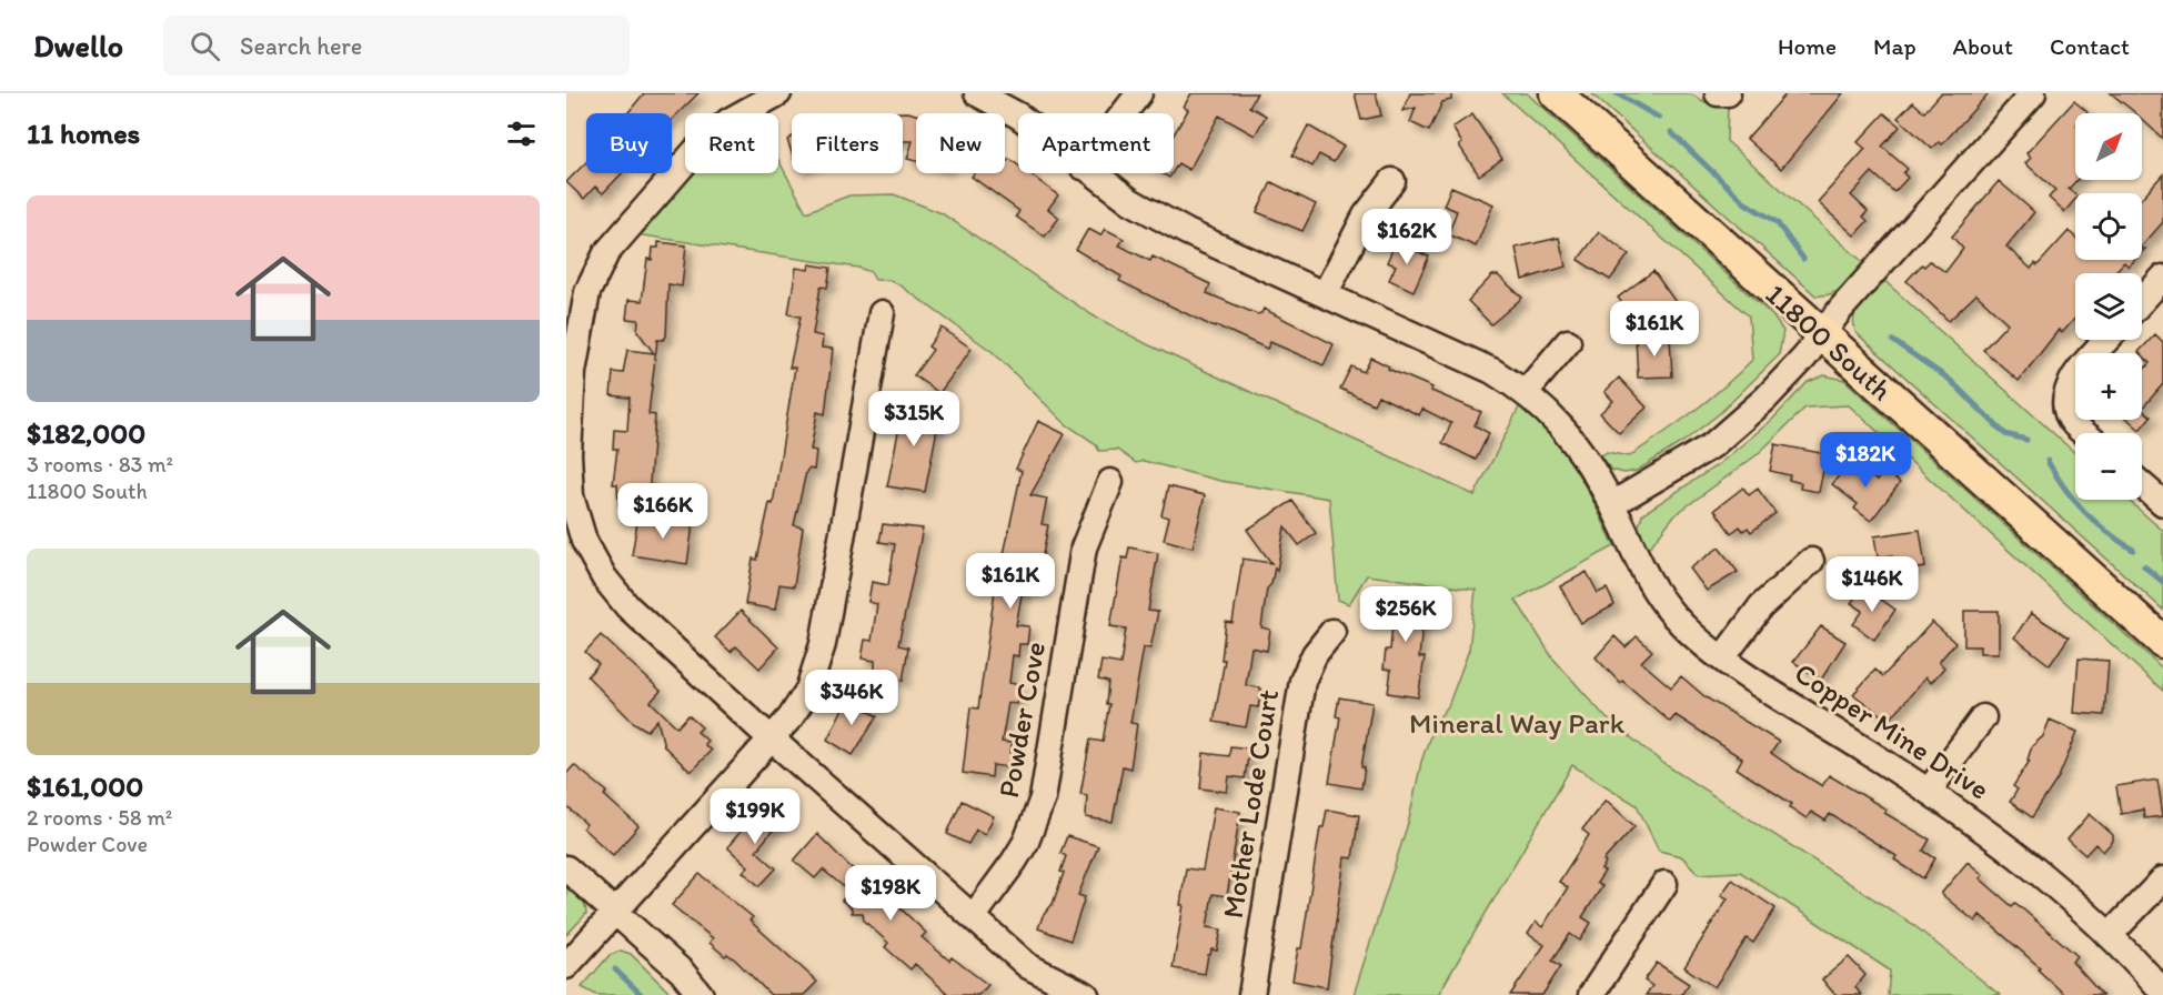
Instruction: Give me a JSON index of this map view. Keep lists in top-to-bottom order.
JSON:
{
  "streets": {
    "main road": ["11800 South"],
    "street": ["Powder Cove", "Copper Mine Drive", "Mother Lode Court"]
  },
  "parks": ["Mineral Way Park"],
  "north": "top right",
  "page": {
    "header": "Dwello",
    "search": "Search here",
    "nav": [
      "Home",
      "Map",
      "About",
      "Contact"
    ],
    "heading": "11 homes",
    "map_buttons": ["+", "−"],
    "chip": [
      "Buy",
      "Rent",
      "Filters",
      "New",
      "Apartment"
    ],
    "list": [
      {
        "name": "$182,000",
        "note": "3 rooms · 83 m² · 11800 South"
      },
      {
        "name": "$161,000",
        "note": "2 rooms · 58 m² · Powder Cove"
      }
    ],
    "price": [
      "$162K",
      "$161K",
      "$315K",
      "$182K",
      "$166K",
      "$161K",
      "$146K",
      "$256K",
      "$346K",
      "$199K",
      "$198K"
    ]
  }
}
